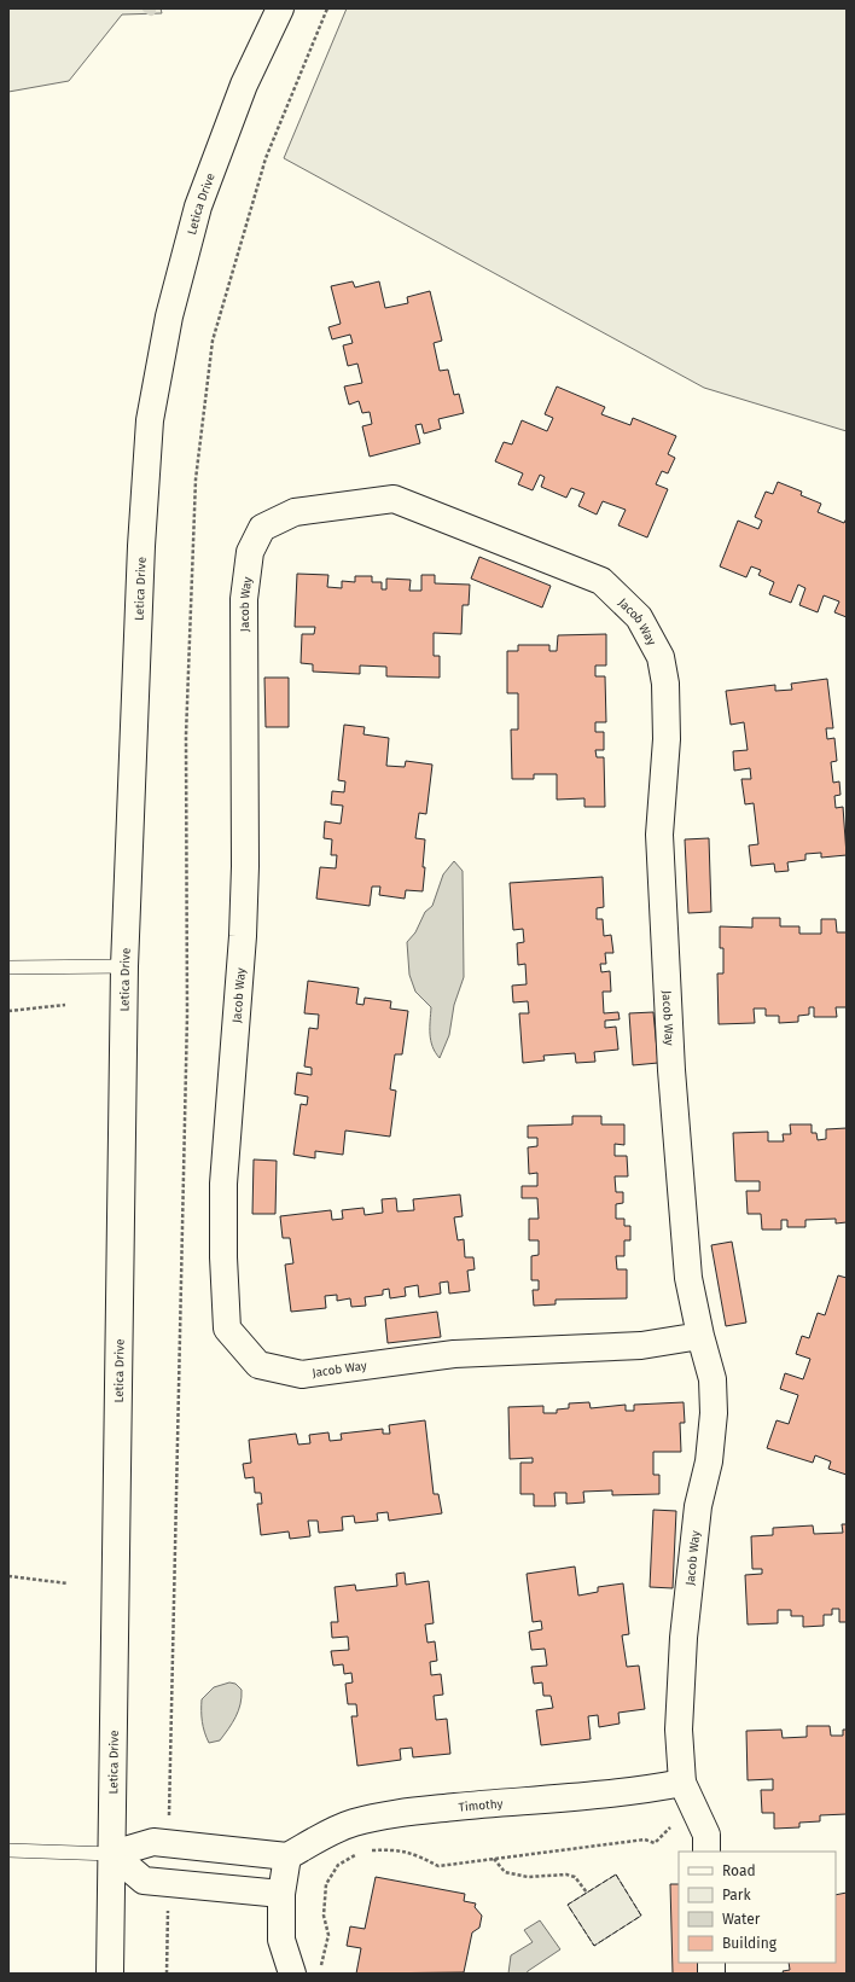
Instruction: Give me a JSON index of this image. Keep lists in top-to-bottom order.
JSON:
{
  "streets": {
    "street": ["Letica Drive", "Jacob Way", "Timothy"]
  },
  "crossings": [
    ["Jacob Way", "Timothy"]
  ],
  "legend": [
    "Road",
    "Park",
    "Water",
    "Building"
  ]
}
